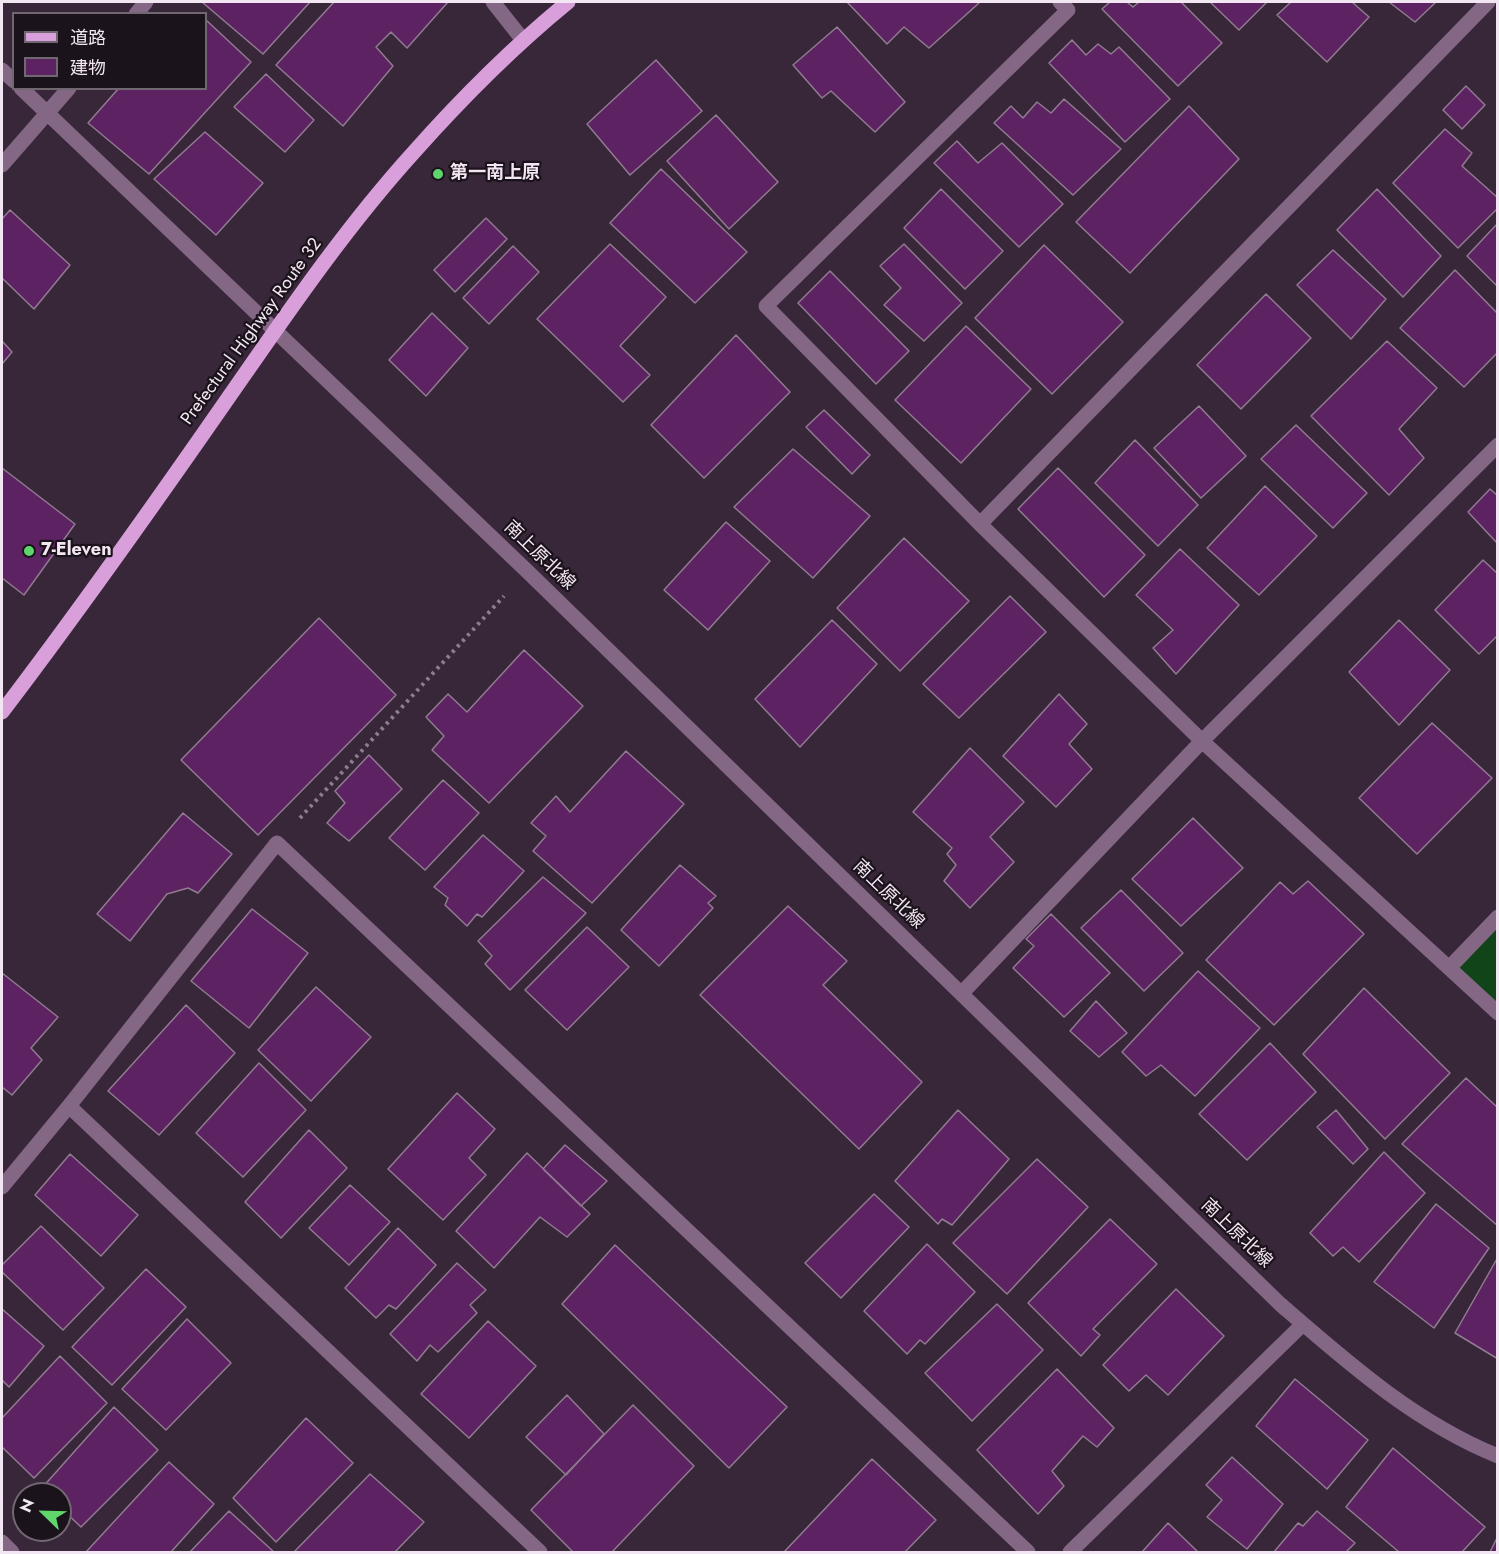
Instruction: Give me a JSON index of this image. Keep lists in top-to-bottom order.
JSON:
{
  "streets": {
    "main road": ["Prefectural Highway Route 32"],
    "street": ["南上原北線"]
  },
  "crossings": [
    ["Prefectural Highway Route 32", "南上原北線"]
  ],
  "places": ["第一南上原", "7-Eleven"],
  "legend": ["道路", "建物"],
  "north": "top left"
}
